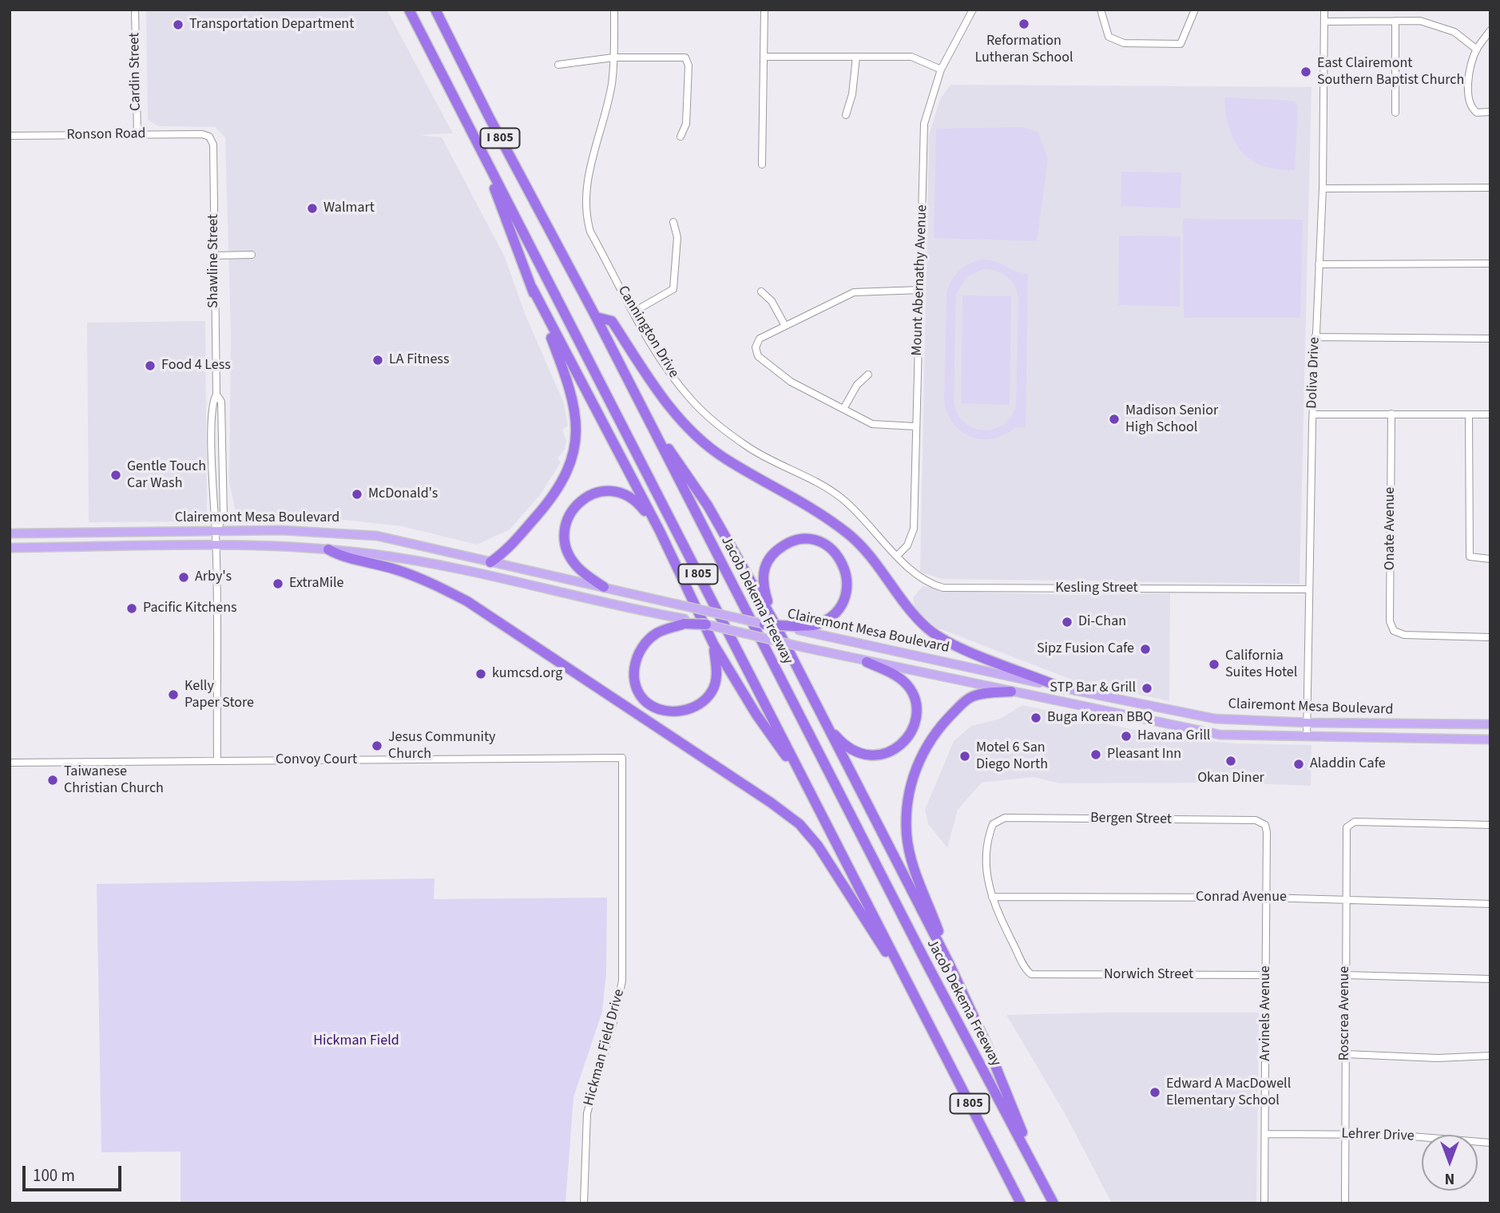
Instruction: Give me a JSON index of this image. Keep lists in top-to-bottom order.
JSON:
{
  "streets": {
    "highway": ["I 805", "Jacob Dekema Freeway"],
    "main road": ["Clairemont Mesa Boulevard"],
    "street": [
      "Cardin Street",
      "Ronson Road",
      "Shawline Street",
      "Mount Abernathy Avenue",
      "Cannington Drive",
      "Doliva Drive",
      "Onate Avenue",
      "Kesling Street",
      "Convoy Court",
      "Bergen Street",
      "Conrad Avenue",
      "Norwich Street",
      "Arvinels Avenue",
      "Roscrea Avenue",
      "Hickman Field Drive",
      "Lehrer Drive"
    ]
  },
  "crossings": [
    ["Cardin Street", "Ronson Road"],
    ["Ronson Road", "Shawline Street"],
    ["Shawline Street", "Clairemont Mesa Boulevard"],
    ["Shawline Street", "Convoy Court"],
    ["Mount Abernathy Avenue", "Cannington Drive"],
    ["Mount Abernathy Avenue", "Kesling Street"],
    ["Cannington Drive", "Kesling Street"],
    ["Doliva Drive", "Clairemont Mesa Boulevard"],
    ["Doliva Drive", "Kesling Street"],
    ["Convoy Court", "Hickman Field Drive"],
    ["Bergen Street", "Conrad Avenue"],
    ["Bergen Street", "Norwich Street"],
    ["Bergen Street", "Arvinels Avenue"],
    ["Conrad Avenue", "Norwich Street"],
    ["Conrad Avenue", "Arvinels Avenue"],
    ["Conrad Avenue", "Roscrea Avenue"],
    ["Norwich Street", "Arvinels Avenue"],
    ["Arvinels Avenue", "Lehrer Drive"],
    ["Roscrea Avenue", "Lehrer Drive"]
  ],
  "parks": ["Hickman Field"],
  "places": [
    "Reformation Lutheran School",
    "Transportation Department",
    "East Clairemont Southern Baptist Church",
    "Walmart",
    "LA Fitness",
    "Food 4 Less",
    "Madison Senior High School",
    "Gentle Touch Car Wash",
    "McDonald's",
    "Arby's",
    "ExtraMile",
    "Pacific Kitchens",
    "Di-Chan",
    "Sipz Fusion Cafe",
    "California Suites Hotel",
    "kumcsd.org",
    "STP Bar & Grill",
    "Kelly Paper Store",
    "Buga Korean BBQ",
    "Havana Grill",
    "Jesus Community Church",
    "Pleasant Inn",
    "Motel 6 San Diego North",
    "Okan Diner",
    "Aladdin Cafe",
    "Taiwanese Christian Church",
    "Edward A MacDowell Elementary School"
  ],
  "scale_bar": "100 m",
  "north": "bottom"
}
